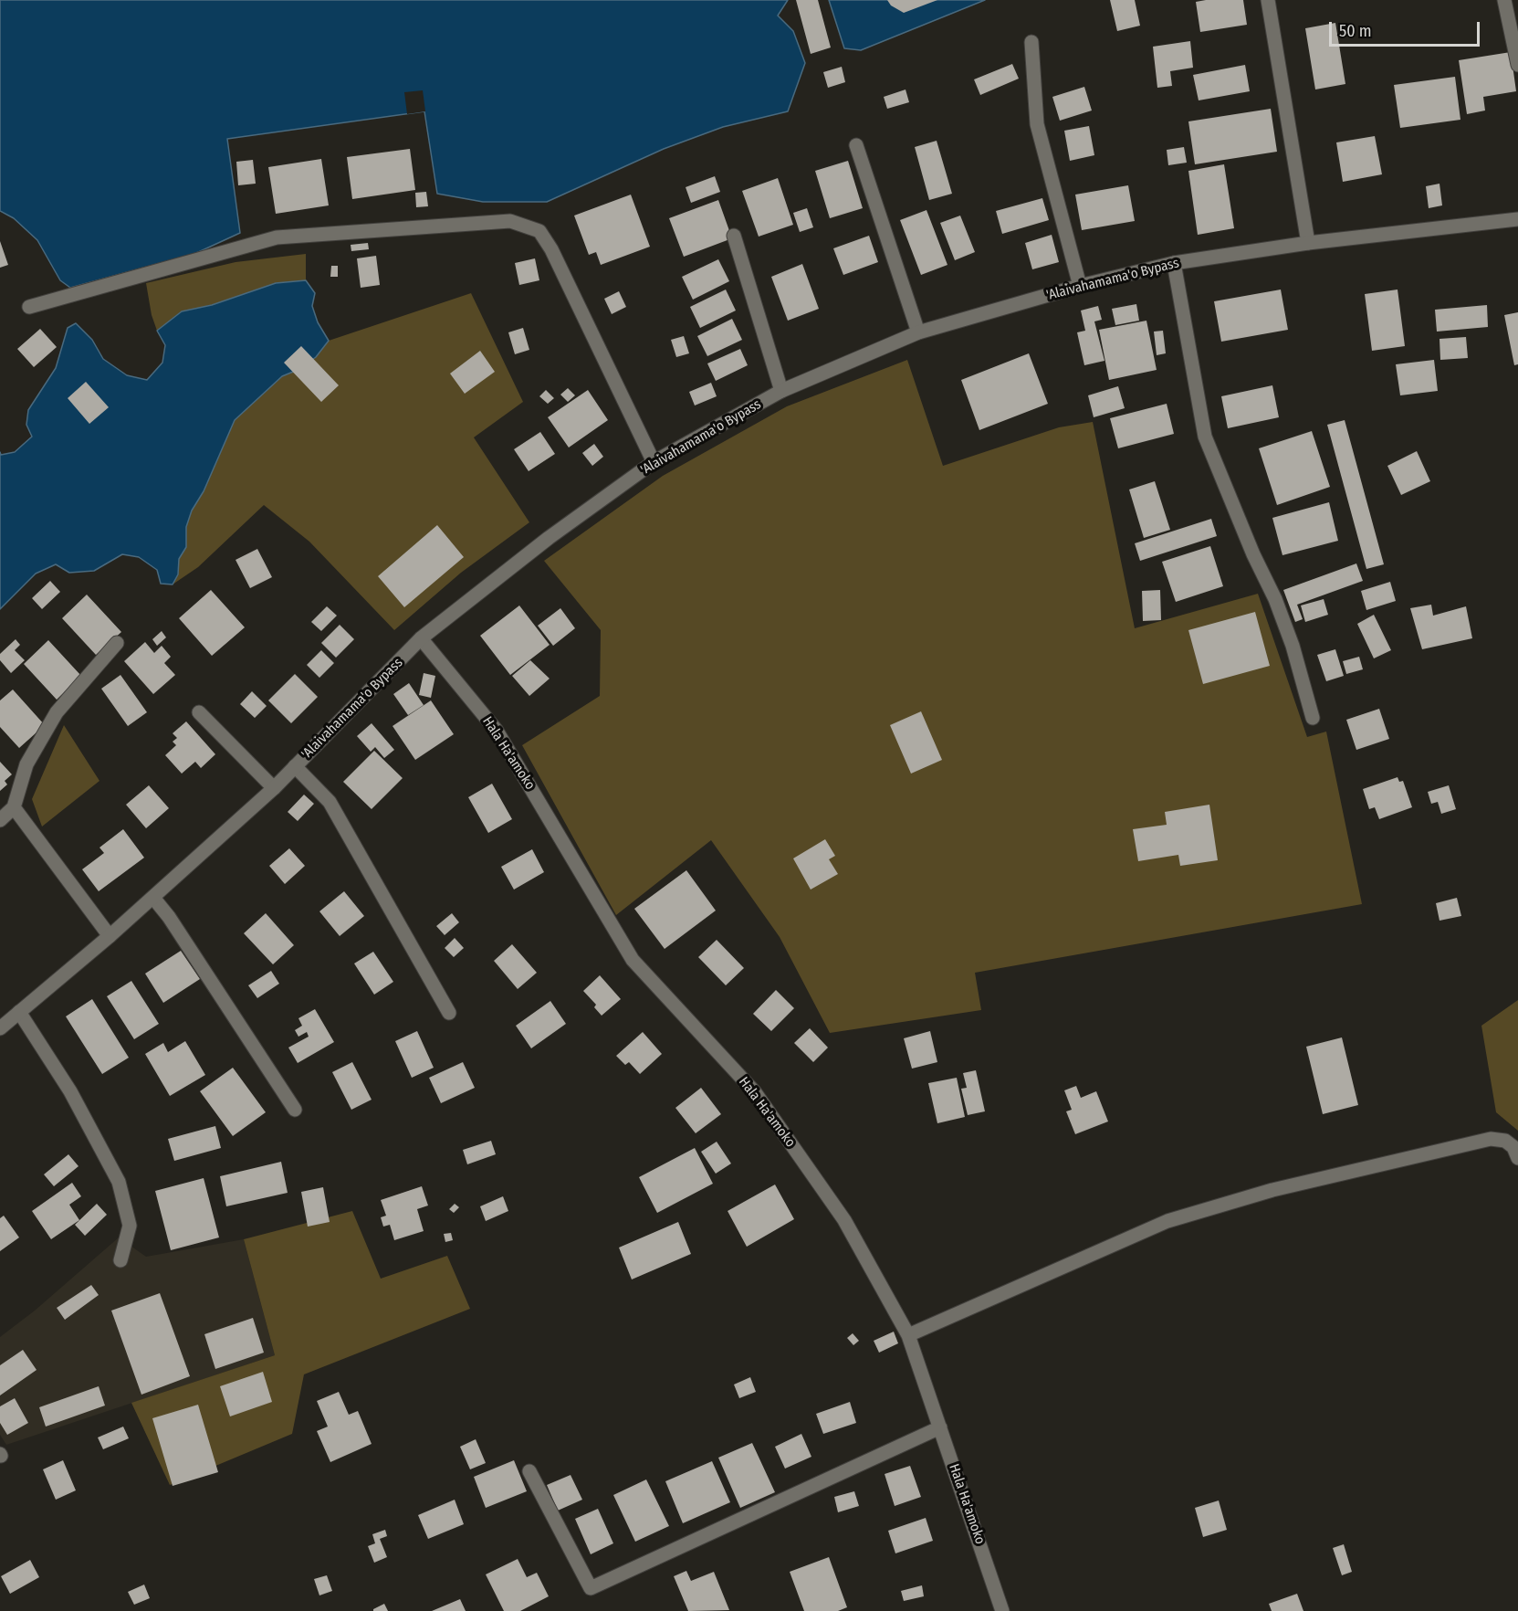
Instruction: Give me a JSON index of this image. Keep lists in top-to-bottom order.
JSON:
{
  "streets": {
    "street": ["'Alaivahamama'o Bypass", "Hala Ha'amoko"]
  },
  "crossings": [
    ["'Alaivahamama'o Bypass", "Hala Ha'amoko"]
  ],
  "scale_bar": "50 m"
}
